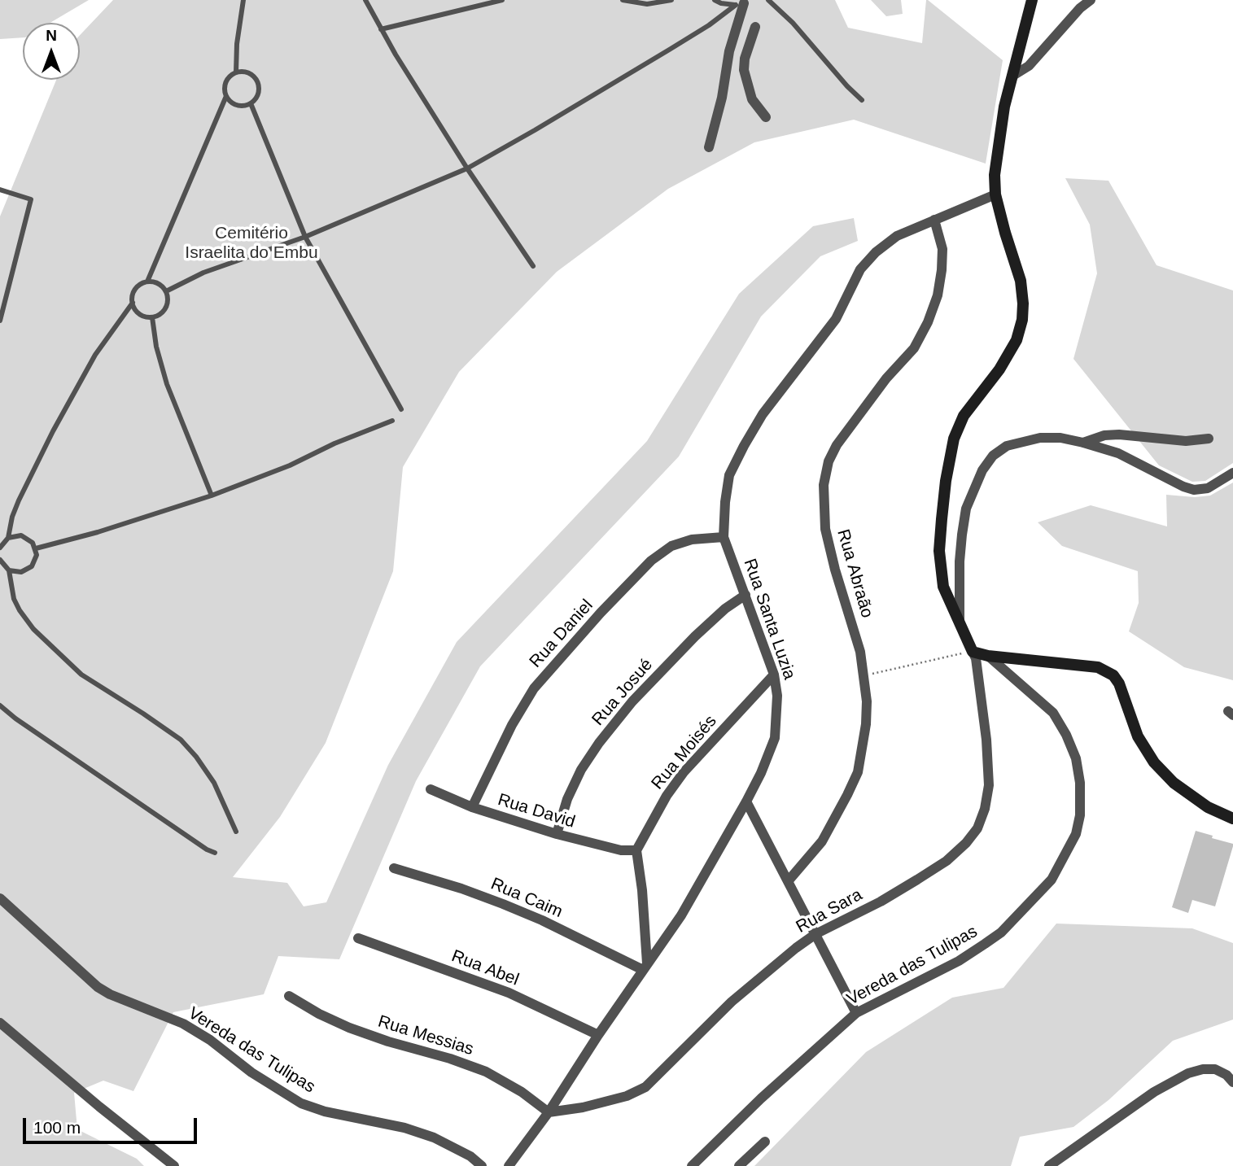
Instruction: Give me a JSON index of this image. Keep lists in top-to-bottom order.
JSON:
{
  "streets": {
    "street": [
      "Rua Abraão",
      "Rua Santa Luzia",
      "Rua Daniel",
      "Rua Josué",
      "Rua Moisés",
      "Rua David",
      "Rua Caim",
      "Rua Sara",
      "Vereda das Tulipas",
      "Rua Abel",
      "Rua Messias"
    ]
  },
  "crossings": [
    ["Rua Abraão", "Rua Santa Luzia"],
    ["Rua Santa Luzia", "Rua Daniel"],
    ["Rua Santa Luzia", "Rua Josué"],
    ["Rua Santa Luzia", "Rua Moisés"],
    ["Rua Santa Luzia", "Rua Caim"],
    ["Rua Santa Luzia", "Rua Sara"],
    ["Rua Santa Luzia", "Rua Abel"],
    ["Rua Santa Luzia", "Rua Messias"],
    ["Rua Daniel", "Rua David"],
    ["Rua Josué", "Rua David"],
    ["Rua Moisés", "Rua David"],
    ["Rua Sara", "Rua Messias"]
  ],
  "parks": ["Cemitério Israelita do Embu"],
  "scale_bar": "100 m",
  "north": "top"
}
